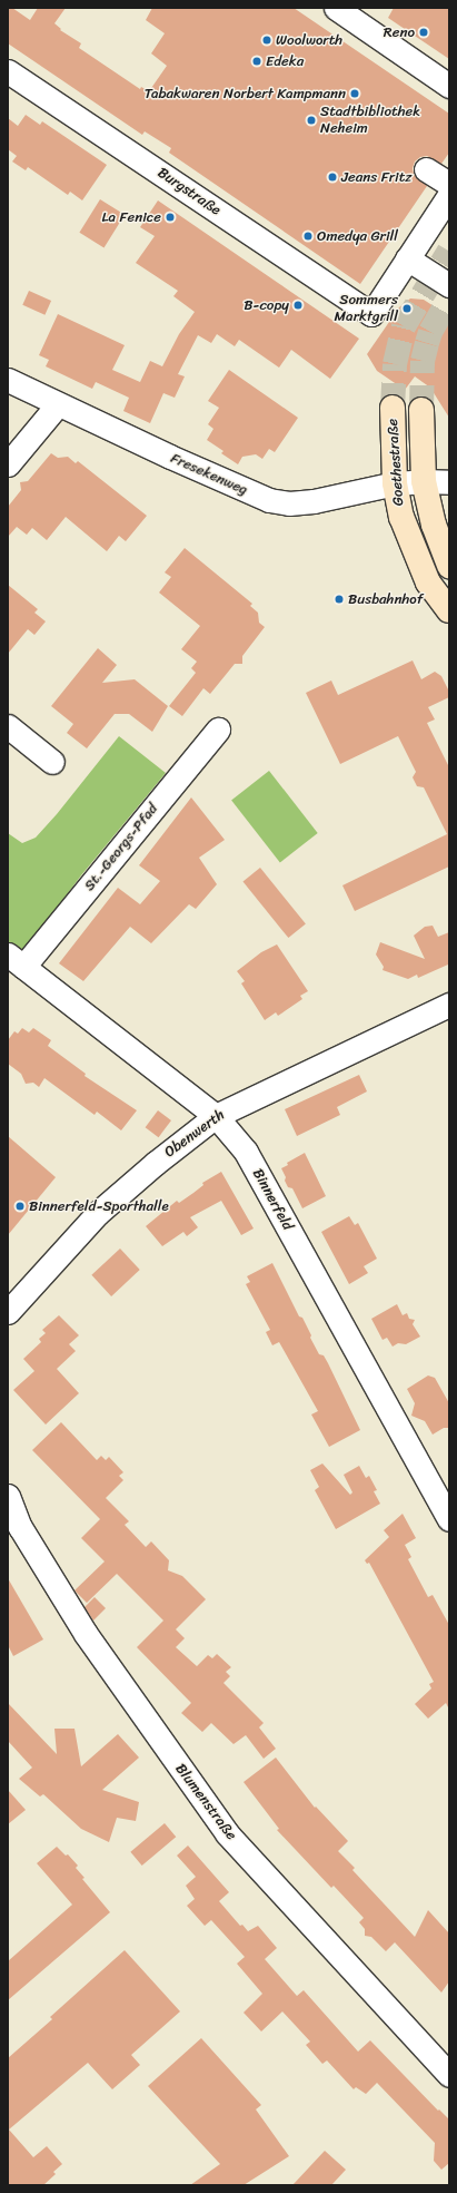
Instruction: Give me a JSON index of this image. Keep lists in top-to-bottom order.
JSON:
{
  "streets": {
    "street": [
      "Burgstraße",
      "Goethestraße",
      "Fresekenweg",
      "St.-Georgs-Pfad",
      "Obenwerth",
      "Binnerfeld",
      "Blumenstraße"
    ]
  },
  "crossings": [
    ["Goethestraße", "Fresekenweg"],
    ["St.-Georgs-Pfad", "Binnerfeld"],
    ["Obenwerth", "Binnerfeld"]
  ],
  "places": [
    "Reno",
    "Woolworth",
    "Edeka",
    "Tabakwaren Norbert Kampmann",
    "Stadtbibliothek Neheim",
    "Jeans Fritz",
    "La Fenice",
    "Omedya Grill",
    "B-copy",
    "Sommers Marktgrill",
    "Busbahnhof",
    "Binnerfeld-Sporthalle"
  ]
}
